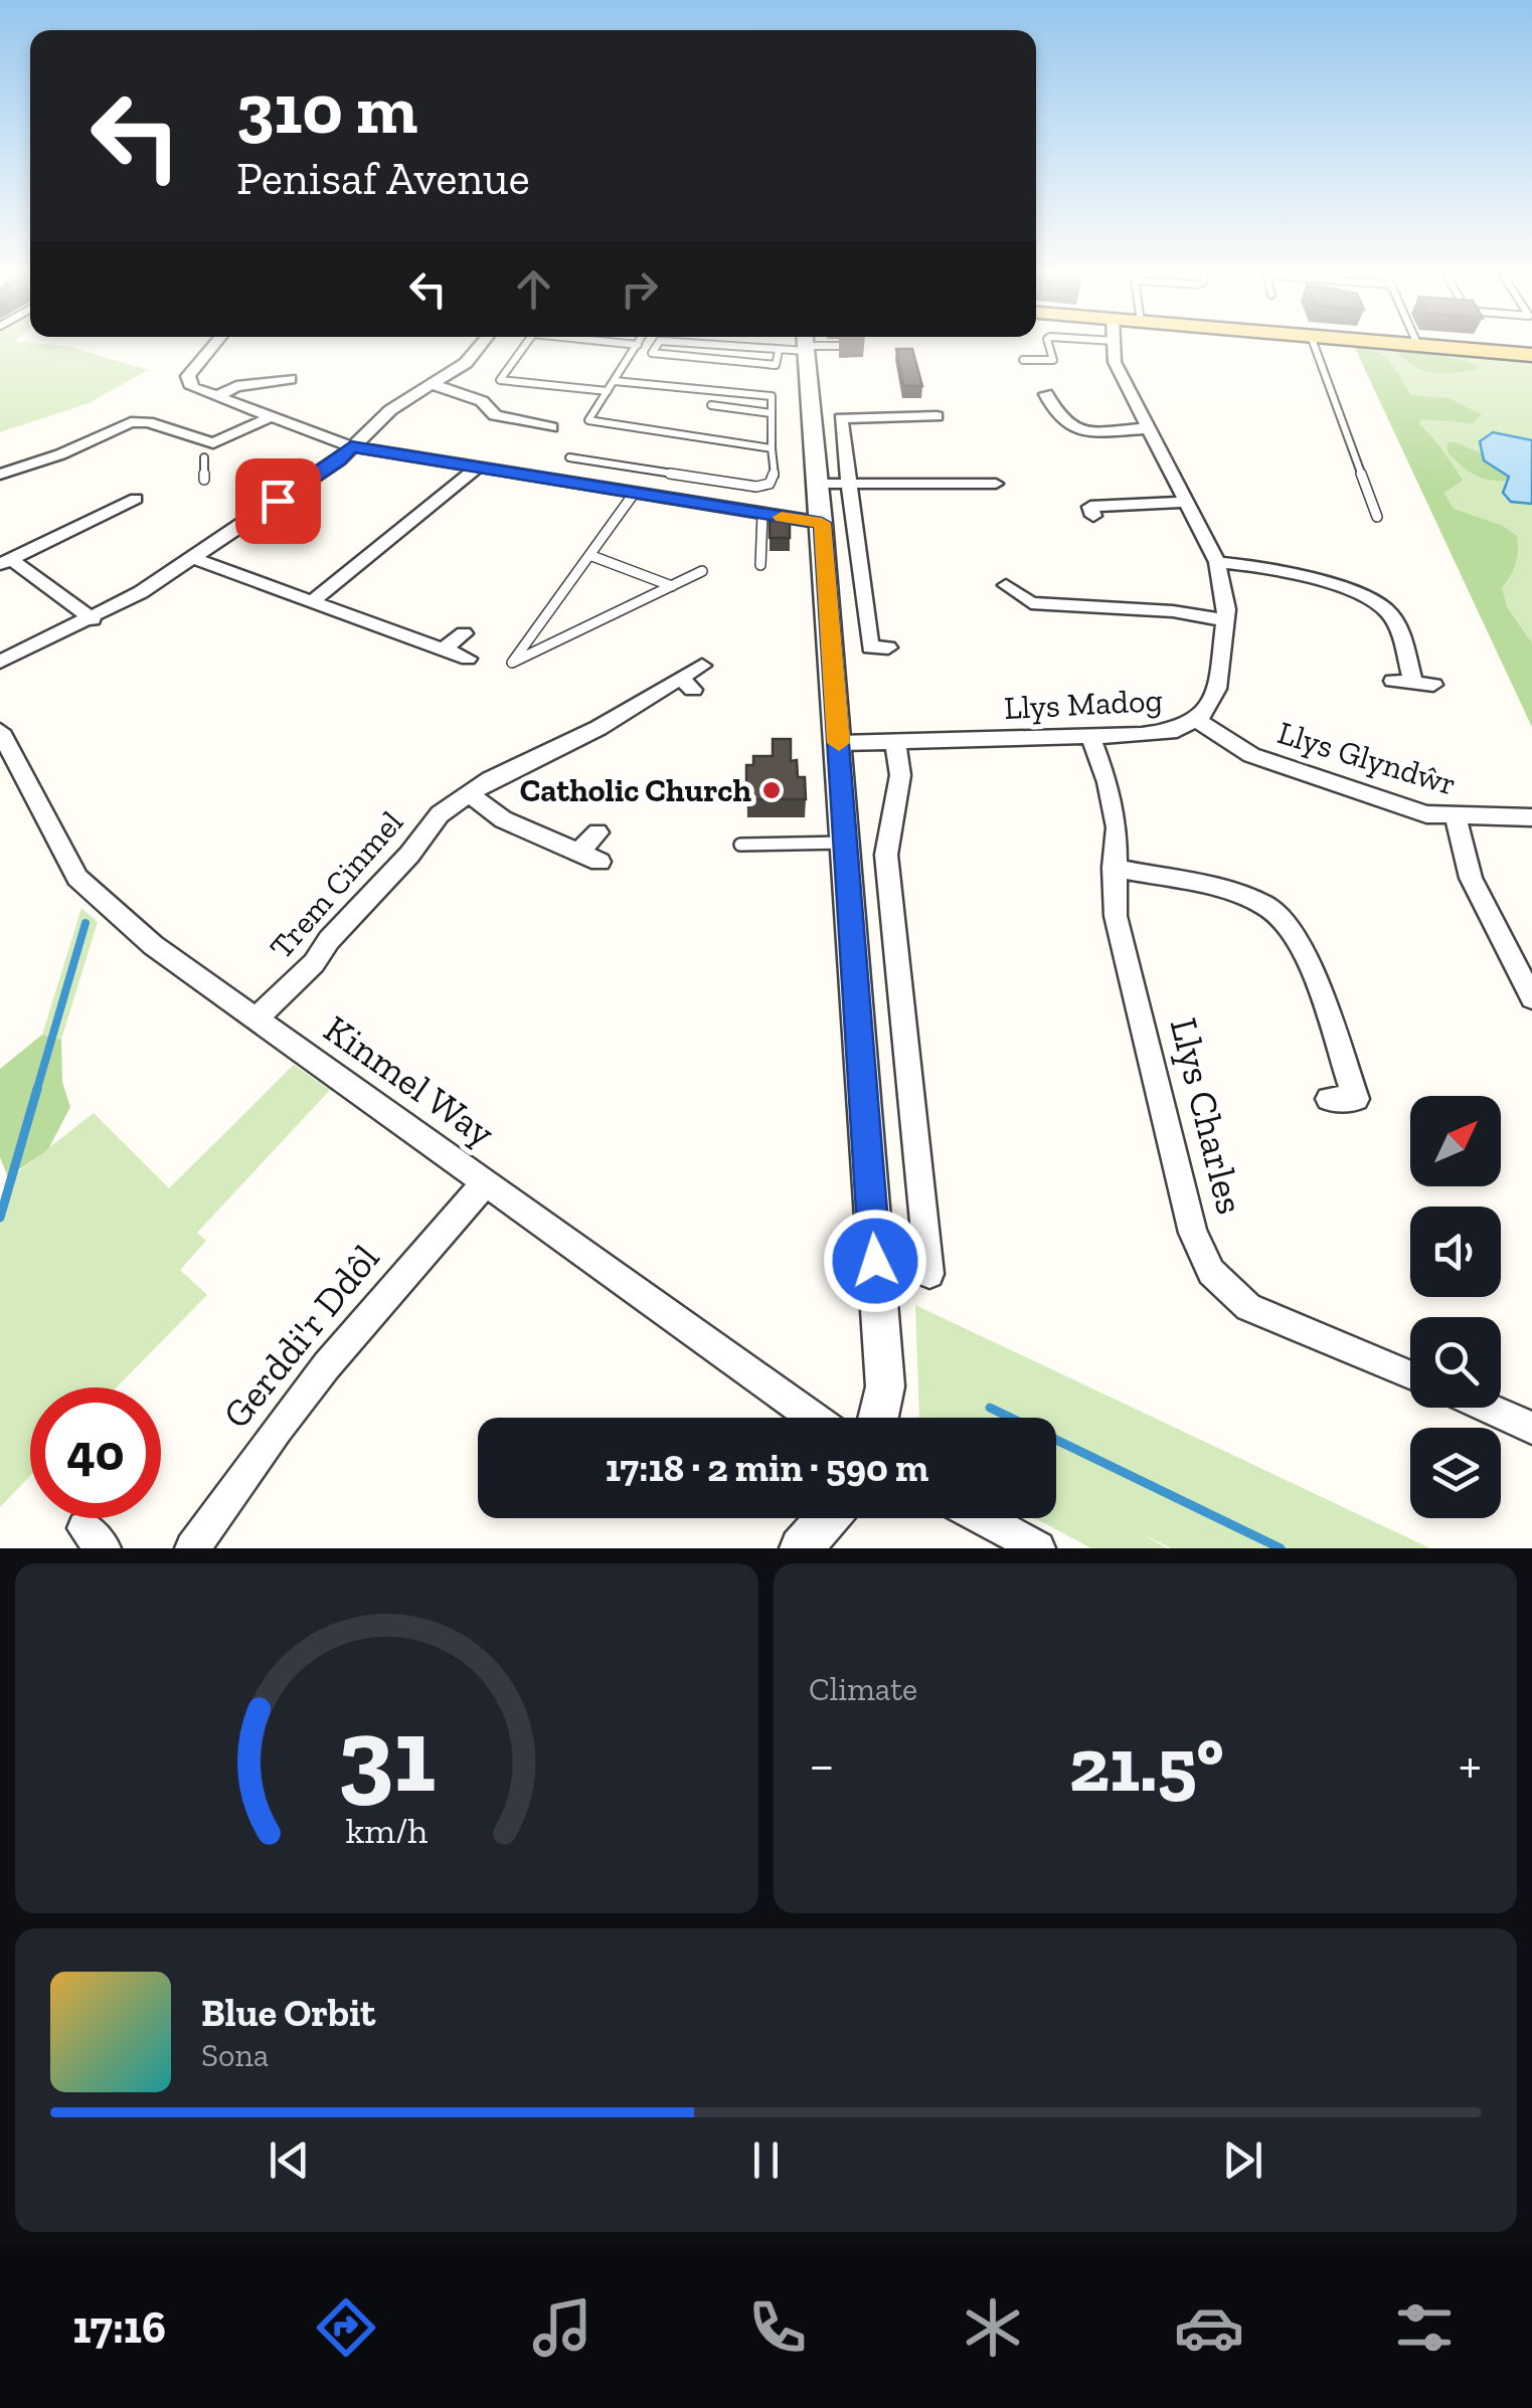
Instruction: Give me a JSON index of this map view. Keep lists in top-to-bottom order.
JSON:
{
  "streets": {
    "street": [
      "Llys Madog",
      "Llys Glyndŵr",
      "Trem Cinmel",
      "Kinmel Way",
      "Llys Charles",
      "Gerddi'r Ddôl"
    ]
  },
  "crossings": [
    ["Llys Madog", "Llys Glyndŵr"],
    ["Llys Madog", "Llys Charles"],
    ["Trem Cinmel", "Kinmel Way"],
    ["Kinmel Way", "Gerddi'r Ddôl"]
  ],
  "places": ["Catholic Church"],
  "north": "top right",
  "page": {
    "turn": ["310 m", "Penisaf Avenue"],
    "limit": "40",
    "trip": "17:18 · 2 min · 590 m",
    "tile": "Climate",
    "heat": ["−", "21.5°", "+"],
    "song": ["Blue Orbit", "Sona"],
    "tabs": "17:16",
    "gauge": ["31", "km/h"]
  }
}
